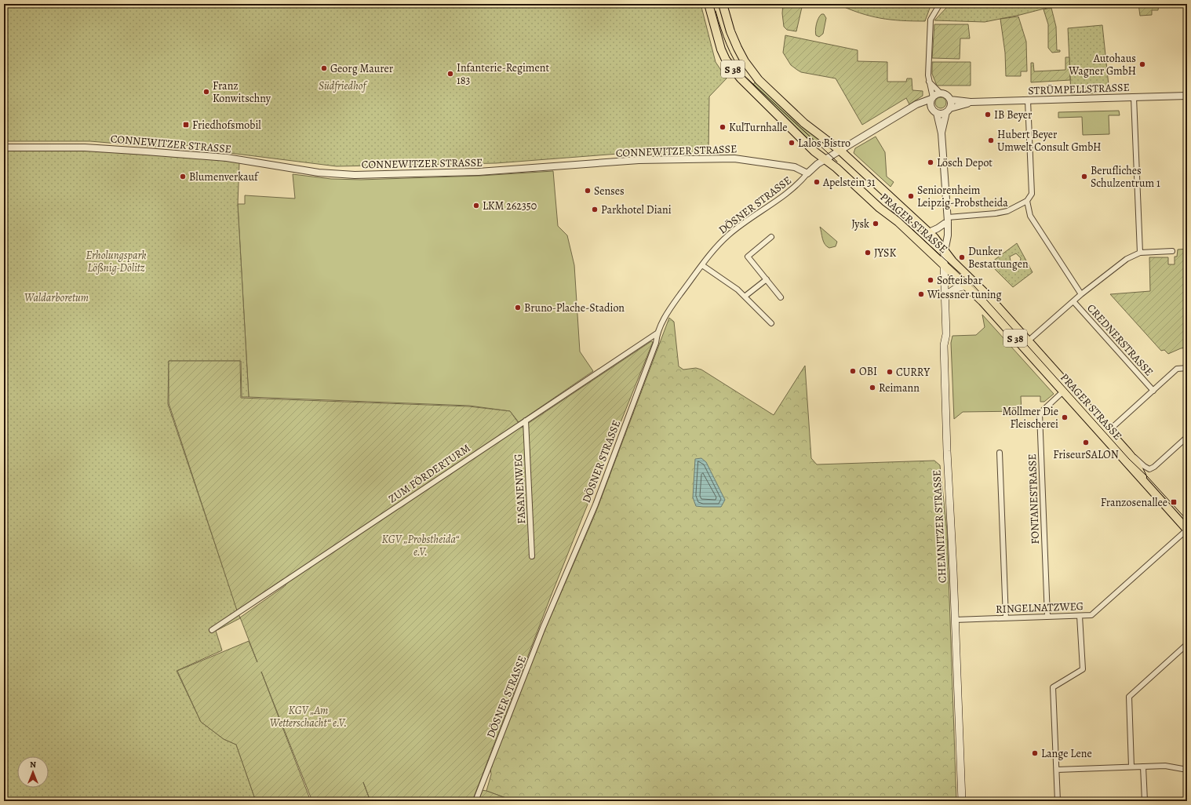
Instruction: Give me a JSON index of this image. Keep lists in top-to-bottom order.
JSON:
{
  "streets": {
    "main road": ["S 38", "PRAGER STRASSE", "CHEMNITZER STRASSE"],
    "street": [
      "STRÜMPELLSTRASSE",
      "CONNEWITZER STRASSE",
      "DÖSNER STRASSE",
      "CREDNERSTRASSE",
      "ZUM FÖRDERTURM",
      "FASANENWEG",
      "FONTANESTRASSE",
      "RINGELNATZWEG"
    ]
  },
  "crossings": [
    ["STRÜMPELLSTRASSE", "CREDNERSTRASSE"],
    ["CONNEWITZER STRASSE", "DÖSNER STRASSE"],
    ["DÖSNER STRASSE", "ZUM FÖRDERTURM"],
    ["PRAGER STRASSE", "FONTANESTRASSE"],
    ["PRAGER STRASSE", "CHEMNITZER STRASSE"],
    ["PRAGER STRASSE", "RINGELNATZWEG"],
    ["ZUM FÖRDERTURM", "FASANENWEG"],
    ["FONTANESTRASSE", "RINGELNATZWEG"],
    ["CHEMNITZER STRASSE", "RINGELNATZWEG"]
  ],
  "parks": [
    "Südfriedhof",
    "Erholungspark Lößnig-Dölitz",
    "Waldarboretum",
    "KGV „Probstheida“ e.V.",
    "KGV „Am Wetterschacht“ e.V."
  ],
  "places": {
    "other": [
      "Autohaus Wagner GmbH",
      "Georg Maurer",
      "Infanterie-Regiment 183",
      "Franz Konwitschny",
      "IB Beyer",
      "KulTurnhalle",
      "Hubert Beyer Umwelt Consult GmbH",
      "Lalos Bistro",
      "Lösch Depot",
      "Blumenverkauf",
      "Berufliches Schulzentrum 1",
      "Apelstein 31",
      "Senses",
      "Seniorenheim Leipzig-Probstheida",
      "LKM 262350",
      "Parkhotel Diani",
      "Jysk",
      "JYSK",
      "Dunker Bestattungen",
      "Softeisbar",
      "Wiessner tuning",
      "Bruno-Plache-Stadion",
      "OBI",
      "CURRY",
      "Reimann",
      "Möllmer Die Fleischerei",
      "FriseurSALON",
      "Lange Lene"
    ],
    "transit": ["Friedhofsmobil", "Franzosenallee"]
  },
  "north": "top"
}
